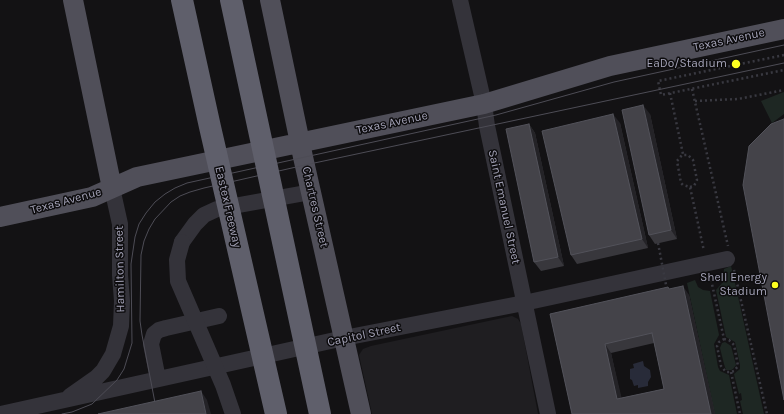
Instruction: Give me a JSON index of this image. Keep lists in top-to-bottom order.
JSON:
{
  "streets": {
    "highway": ["Eastex Freeway"],
    "main road": ["Texas Avenue", "Chartres Street", "Hamilton Street"],
    "street": ["Saint Emanuel Street", "Capitol Street"]
  },
  "crossings": [
    ["Texas Avenue", "Chartres Street"],
    ["Texas Avenue", "Saint Emanuel Street"],
    ["Texas Avenue", "Hamilton Street"],
    ["Chartres Street", "Capitol Street"],
    ["Saint Emanuel Street", "Capitol Street"],
    ["Hamilton Street", "Capitol Street"]
  ],
  "places": ["EaDo/Stadium", "Shell Energy Stadium"]
}
